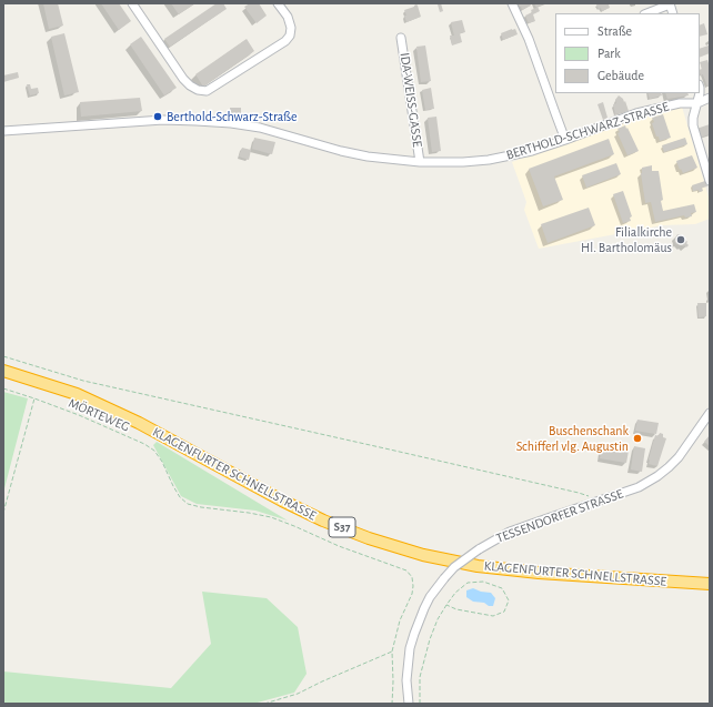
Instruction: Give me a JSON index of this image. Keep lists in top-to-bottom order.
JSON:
{
  "streets": {
    "highway": ["KLAGENFURTER SCHNELLSTRASSE", "S37"],
    "street": ["IDA-WEISS-GASSE", "BERTHOLD-SCHWARZ-STRASSE", "TESSENDORFER STRASSE"],
    "path": ["MÖRTEWEG"]
  },
  "crossings": [
    ["IDA-WEISS-GASSE", "BERTHOLD-SCHWARZ-STRASSE"]
  ],
  "places": ["Berthold-Schwarz-Straße", "Filialkirche Hl. Bartholomäus", "Buschenschank Schifferl vlg. Augustin"],
  "legend": ["Straße", "Park", "Gebäude"]
}
